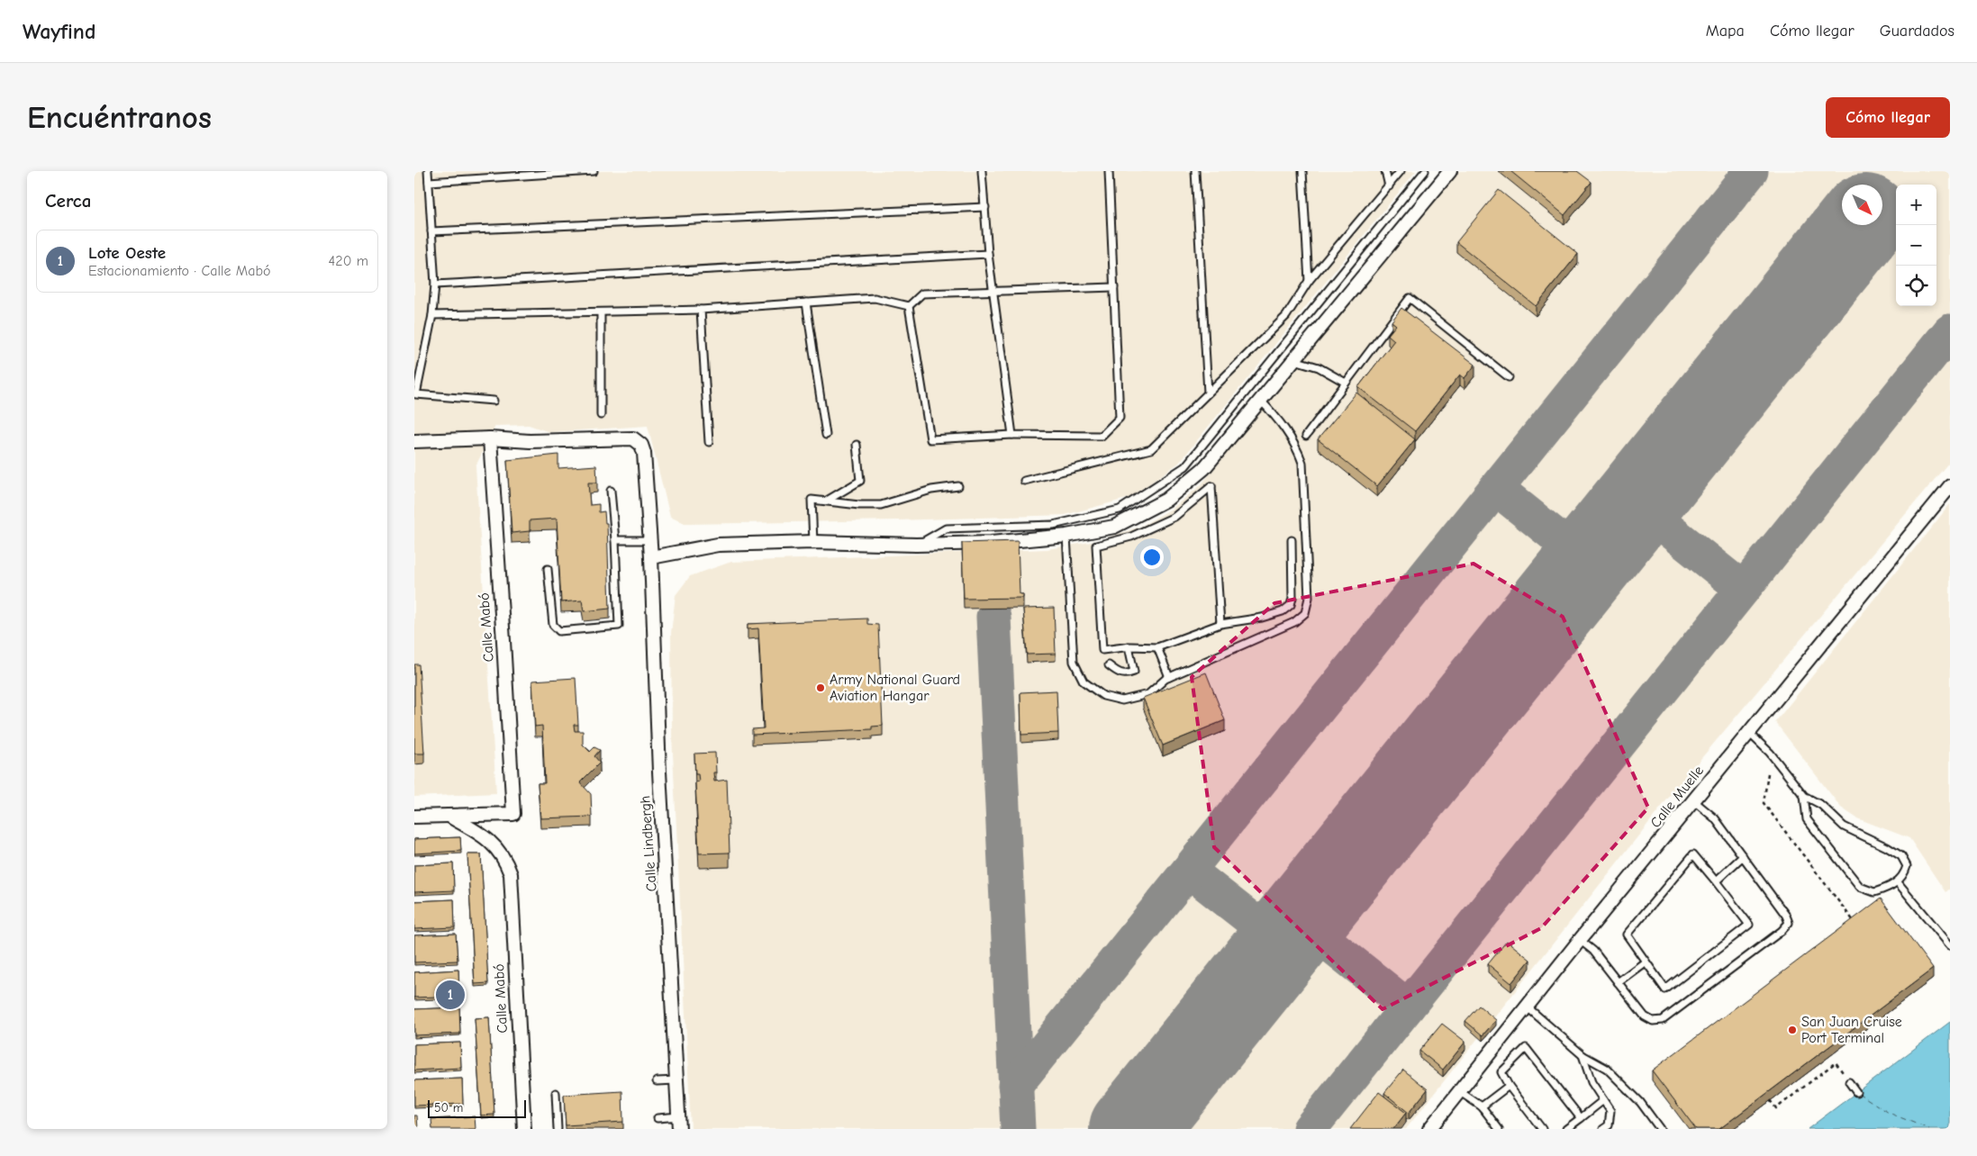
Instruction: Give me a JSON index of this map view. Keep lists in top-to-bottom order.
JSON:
{
  "streets": {
    "street": ["Calle Mabó", "Calle Muelle", "Calle Lindbergh"]
  },
  "crossings": [
    ["Calle Mabó", "Calle Lindbergh"]
  ],
  "places": ["Army National Guard Aviation Hangar", "San Juan Cruise Port Terminal"],
  "scale_bar": "50 m",
  "north": "bottom right",
  "page": {
    "header": "Wayfind",
    "nav": ["Mapa", "Cómo llegar", "Guardados"],
    "buttons": "Cómo llegar",
    "title": "Encuéntranos",
    "heading": "Cerca",
    "map_buttons": ["+", "−"],
    "list": [
      {
        "mark": "1",
        "name": "Lote Oeste",
        "note": "Estacionamiento · Calle Mabó",
        "value": "420 m"
      }
    ],
    "pins": "1",
    "scale": "50 m"
  }
}
